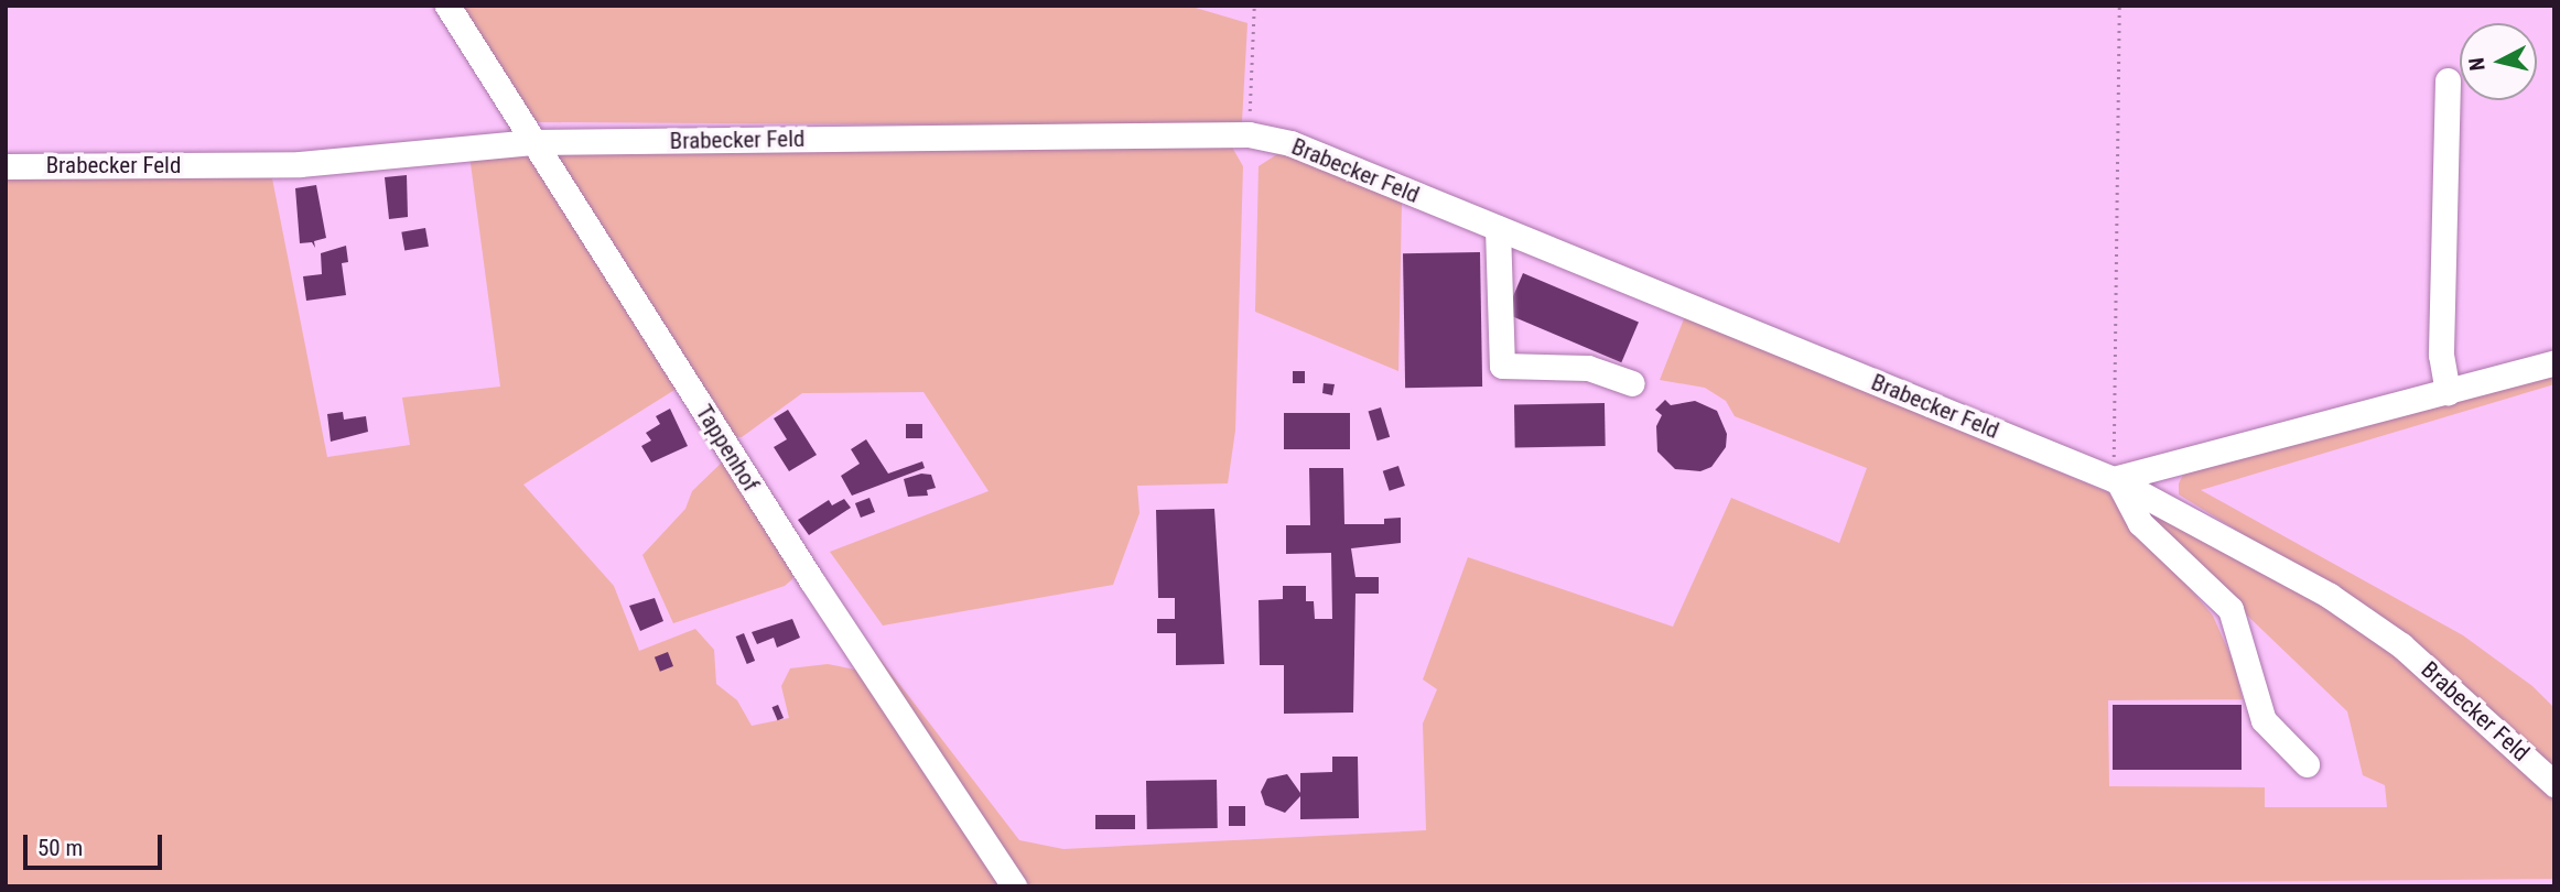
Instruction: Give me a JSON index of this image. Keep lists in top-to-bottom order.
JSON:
{
  "streets": {
    "street": ["Brabecker Feld", "Tappenhof"]
  },
  "crossings": [
    ["Brabecker Feld", "Tappenhof"]
  ],
  "scale_bar": "50 m",
  "north": "left"
}
